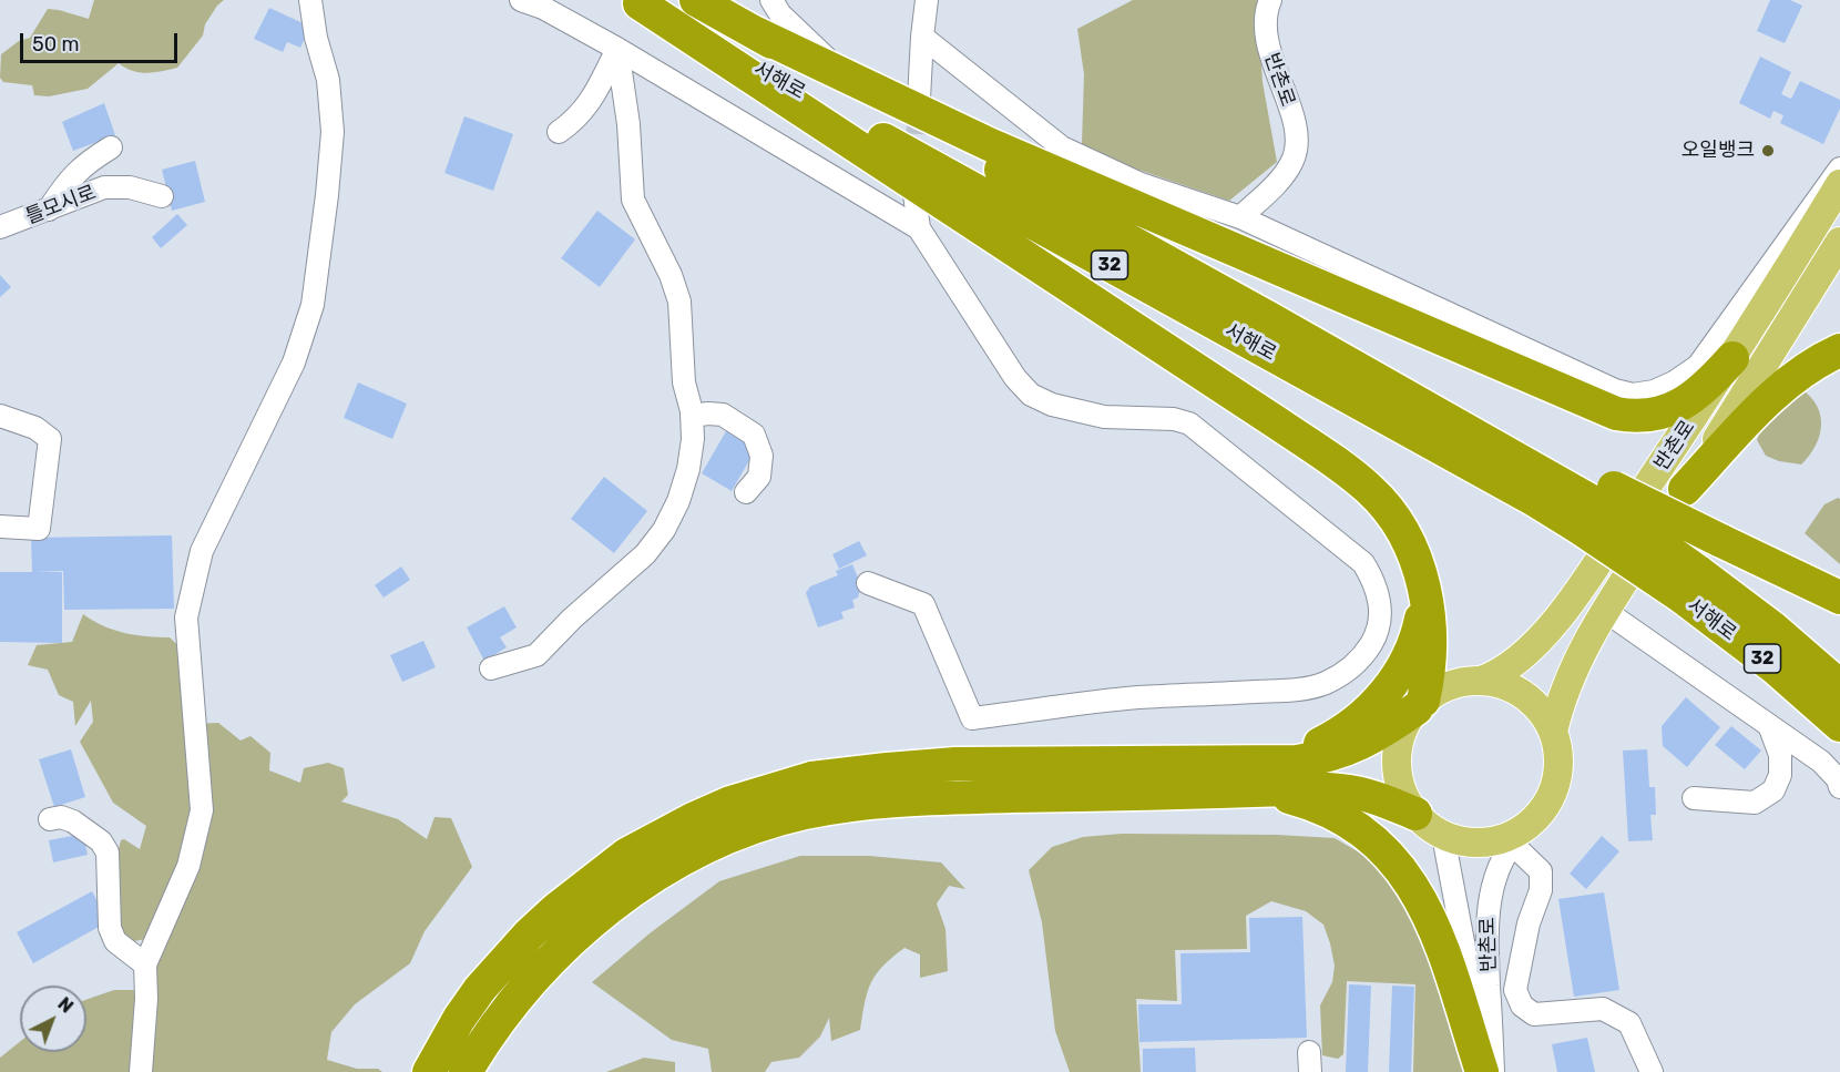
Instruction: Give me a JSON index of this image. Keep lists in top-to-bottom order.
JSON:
{
  "streets": {
    "highway": ["서해로", "32"],
    "main road": ["반촌로"],
    "street": ["틀모시로"]
  },
  "places": ["오일뱅크"],
  "scale_bar": "50 m",
  "north": "top right"
}
